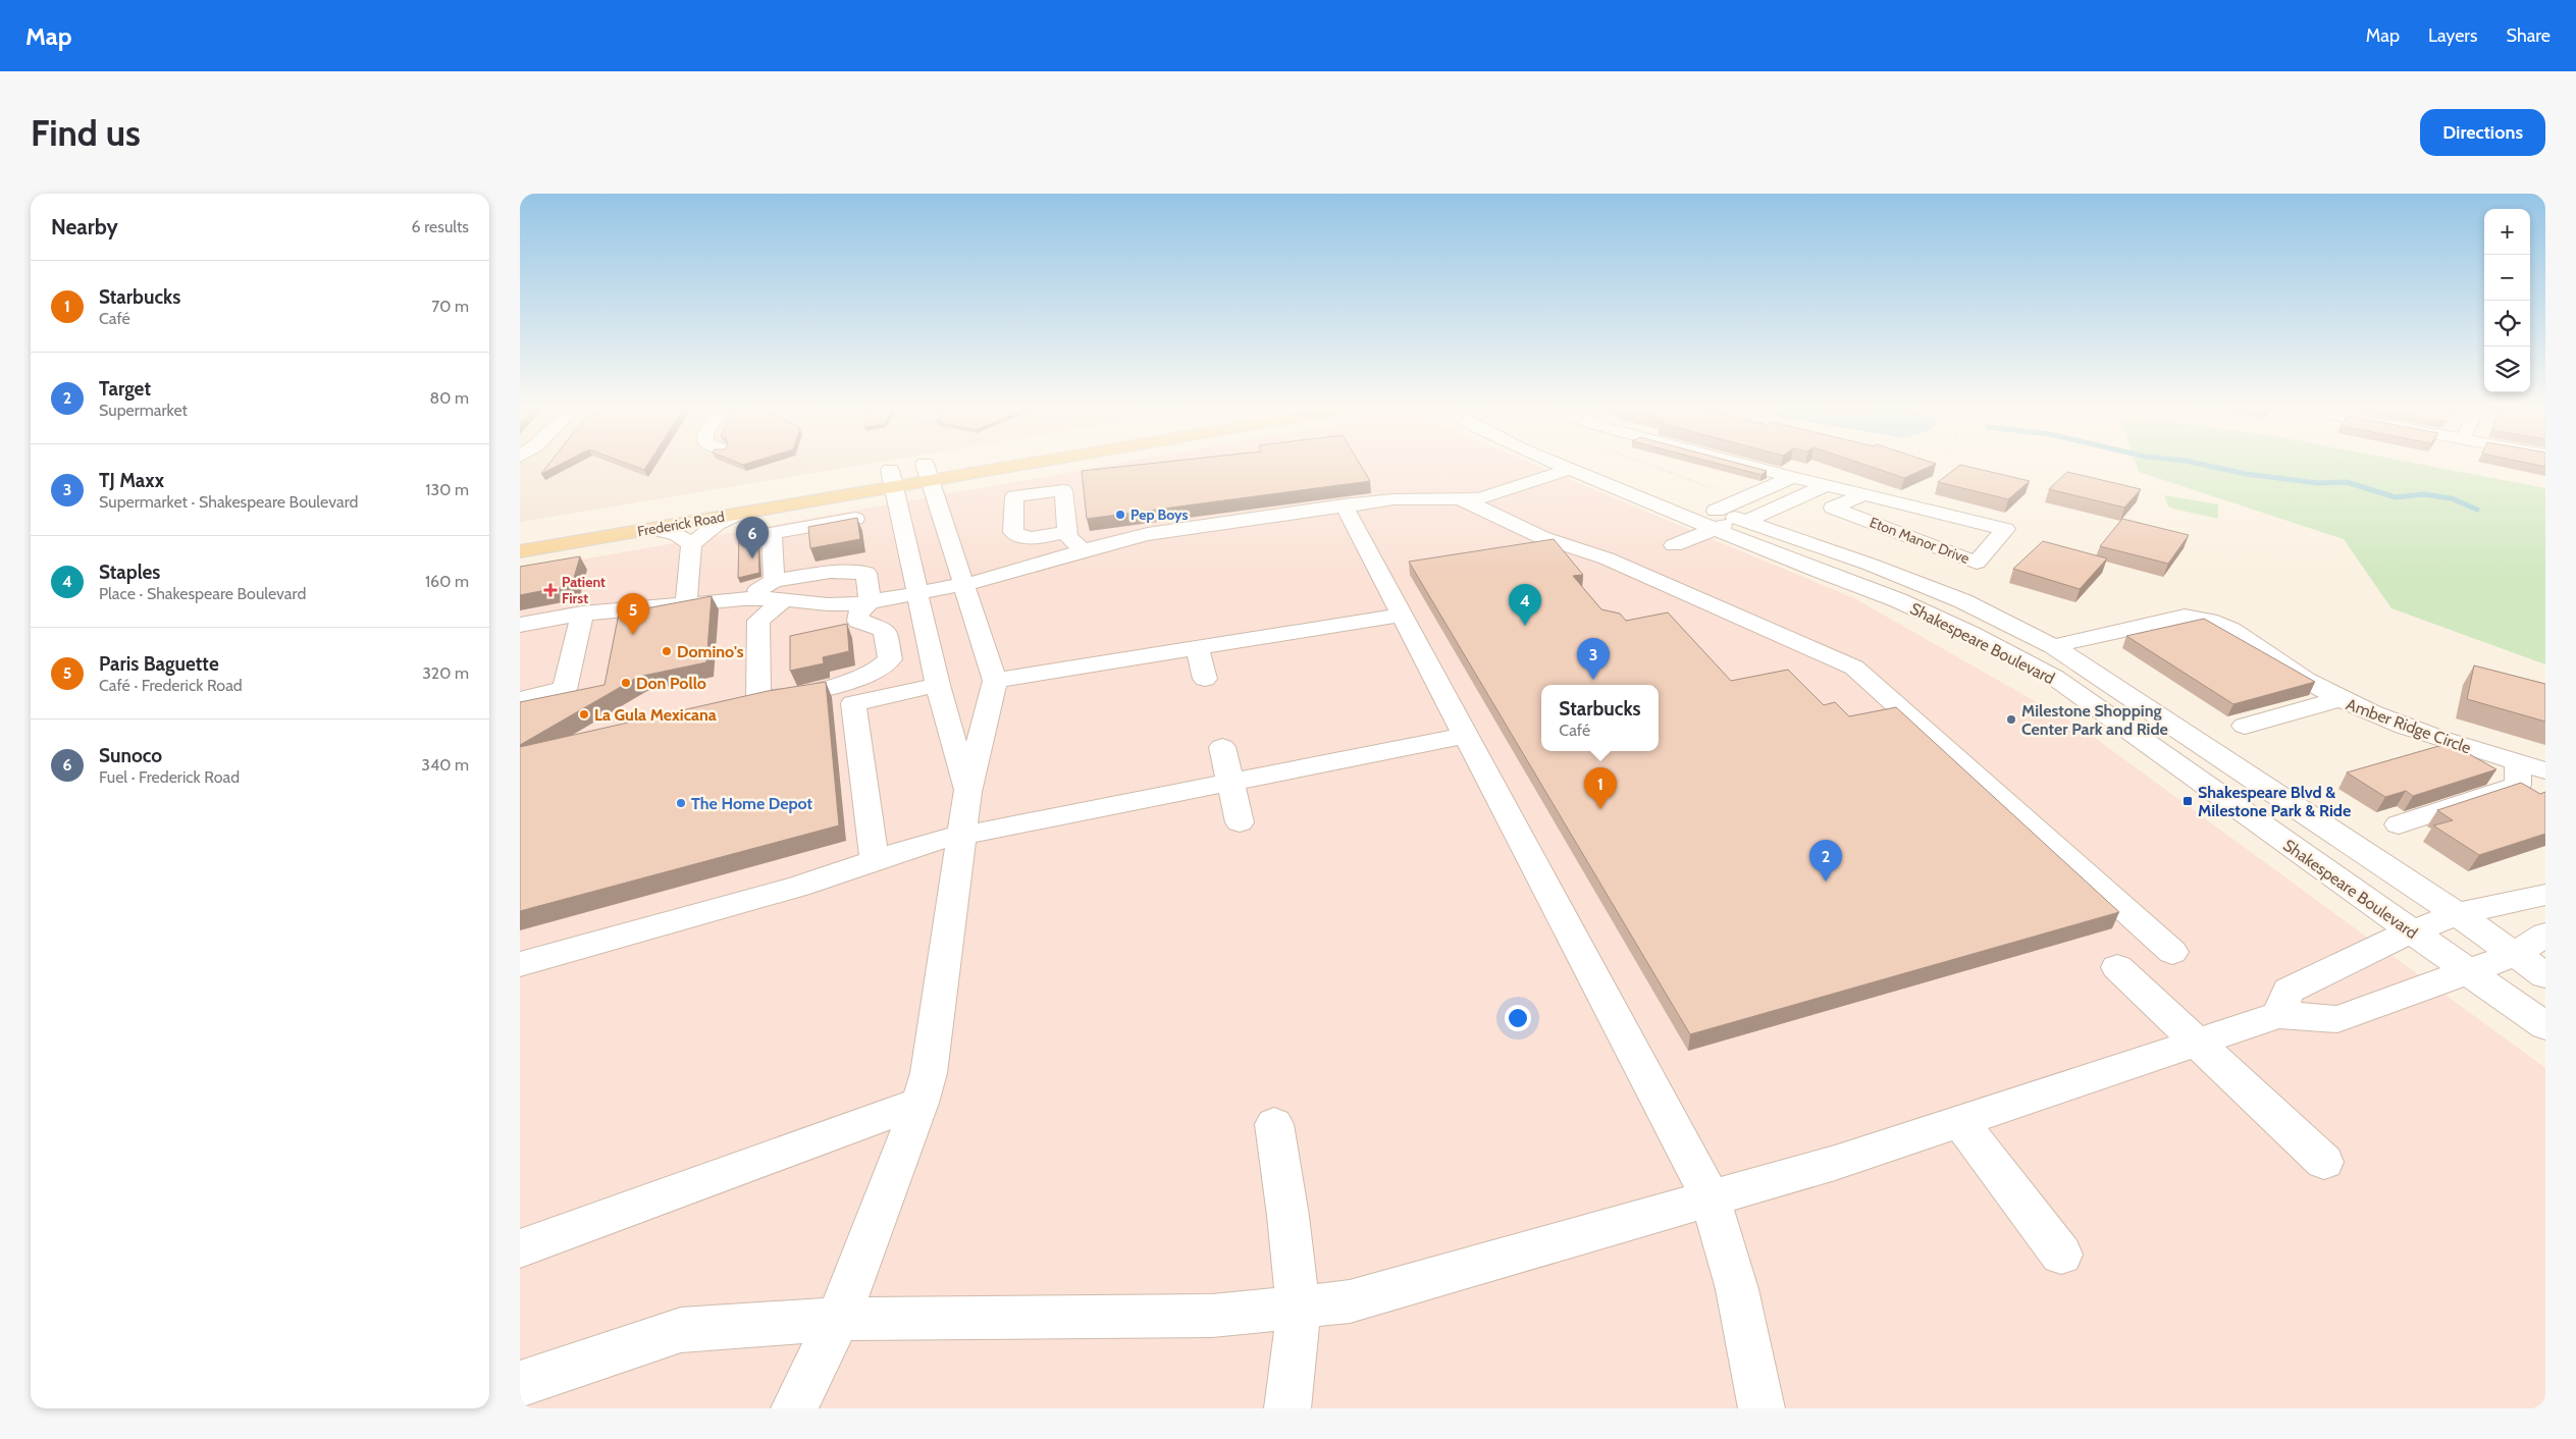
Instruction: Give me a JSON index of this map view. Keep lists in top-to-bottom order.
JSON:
{
  "streets": {
    "main road": ["Frederick Road"],
    "street": ["Eton Manor Drive", "Shakespeare Boulevard", "Amber Ridge Circle"]
  },
  "crossings": [
    ["Shakespeare Boulevard", "Amber Ridge Circle"]
  ],
  "places": {
    "other": [
      "Pep Boys",
      "Domino's",
      "Don Pollo",
      "La Gula Mexicana",
      "Milestone Shopping Center Park and Ride",
      "The Home Depot"
    ],
    "health": ["Patient First"],
    "transit": ["Shakespeare Blvd & Milestone Park & Ride"]
  },
  "page": {
    "header": "Map",
    "nav": ["Map", "Layers", "Share"],
    "buttons": "Directions",
    "title": "Find us",
    "heading": ["Nearby", "6 results"],
    "map_buttons": ["+", "−"],
    "list": [
      {
        "mark": "1",
        "name": "Starbucks",
        "note": "Café",
        "value": "70 m"
      },
      {
        "mark": "2",
        "name": "Target",
        "note": "Supermarket",
        "value": "80 m"
      },
      {
        "mark": "3",
        "name": "TJ Maxx",
        "note": "Supermarket · Shakespeare Boulevard",
        "value": "130 m"
      },
      {
        "mark": "4",
        "name": "Staples",
        "note": "Place · Shakespeare Boulevard",
        "value": "160 m"
      },
      {
        "mark": "5",
        "name": "Paris Baguette",
        "note": "Café · Frederick Road",
        "value": "320 m"
      },
      {
        "mark": "6",
        "name": "Sunoco",
        "note": "Fuel · Frederick Road",
        "value": "340 m"
      }
    ],
    "pins": [
      "6",
      "4",
      "5",
      "3",
      "1",
      "2"
    ],
    "popup": ["Starbucks", "Café"]
  }
}
